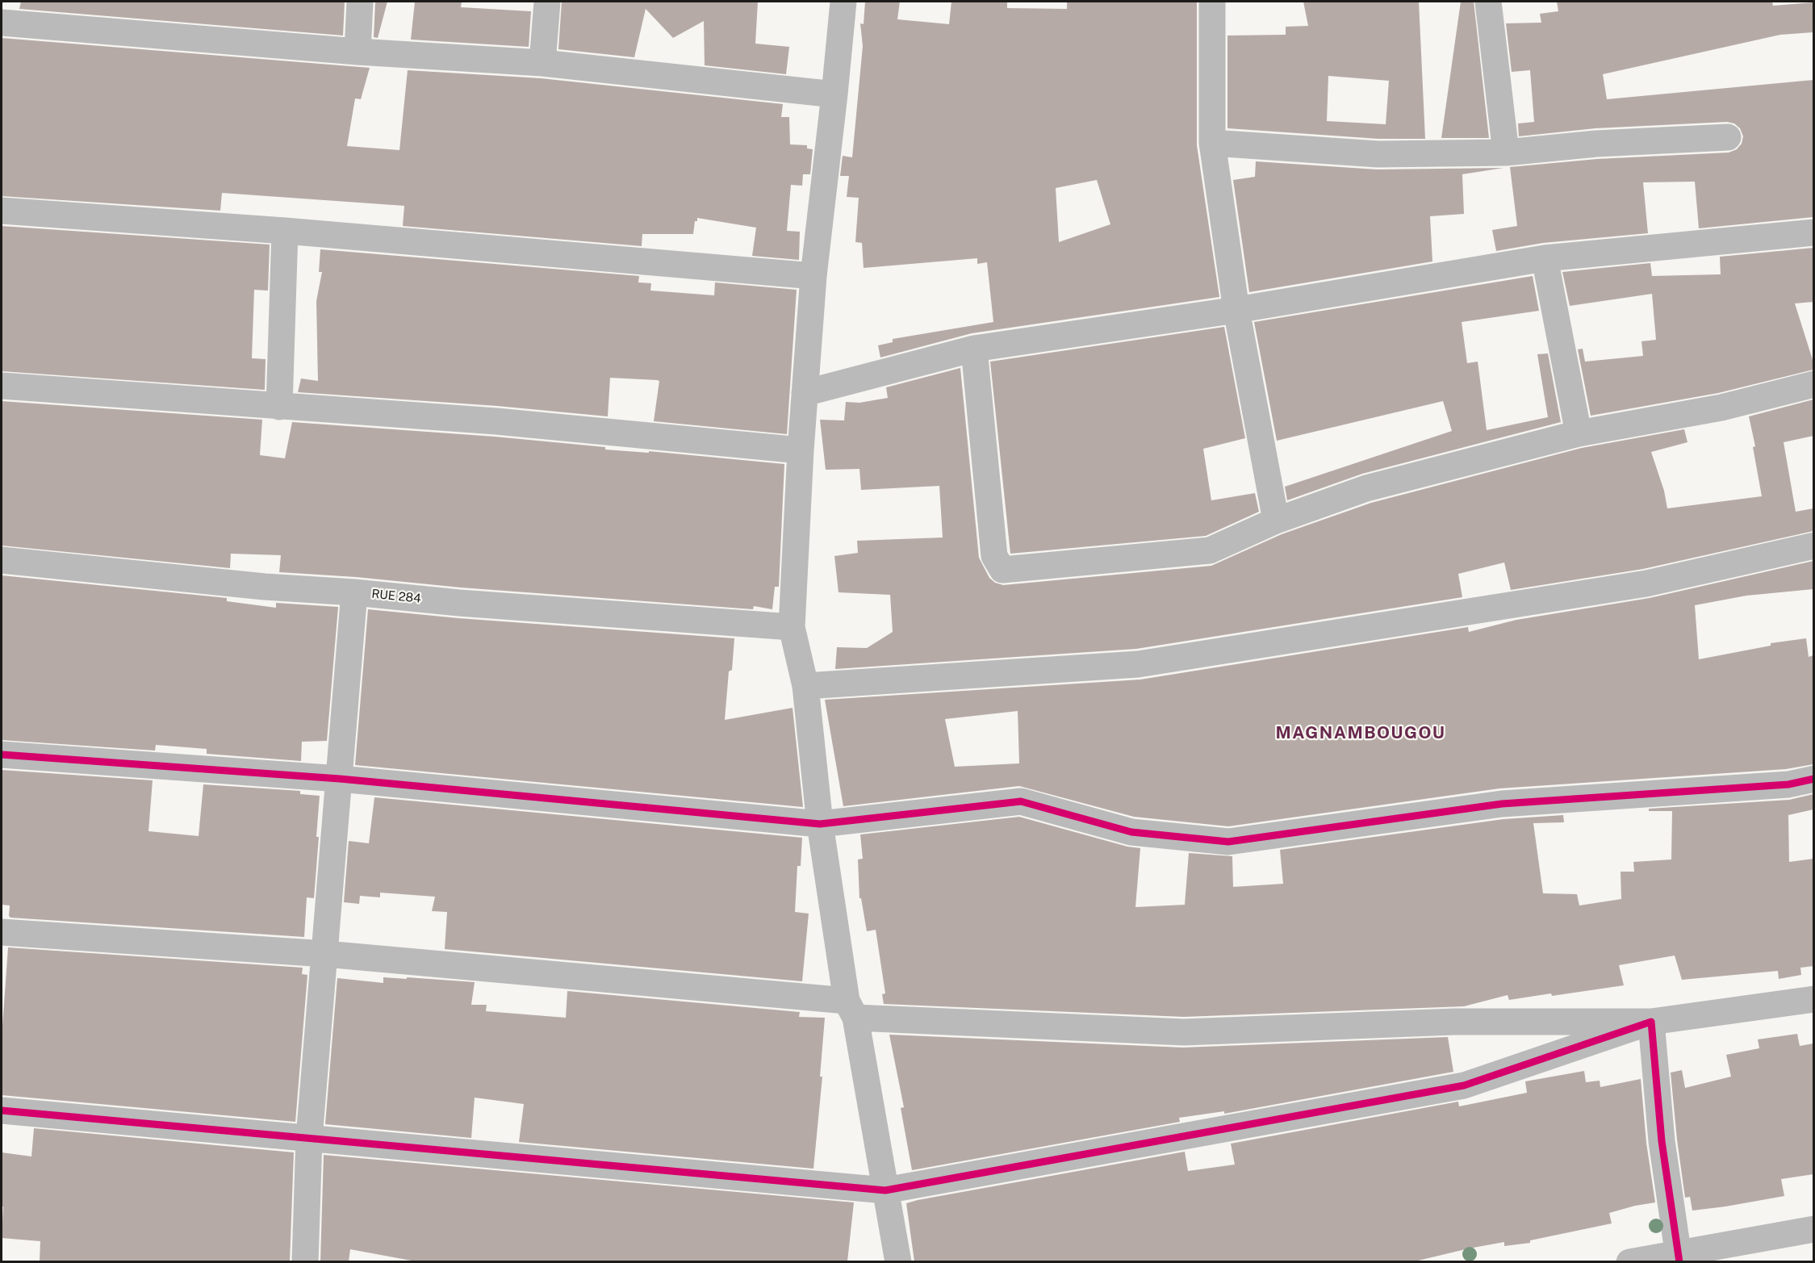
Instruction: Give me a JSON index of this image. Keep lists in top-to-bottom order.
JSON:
{
  "streets": {
    "street": ["RUE 284"]
  },
  "districts": ["MAGNAMBOUGOU"]
}
